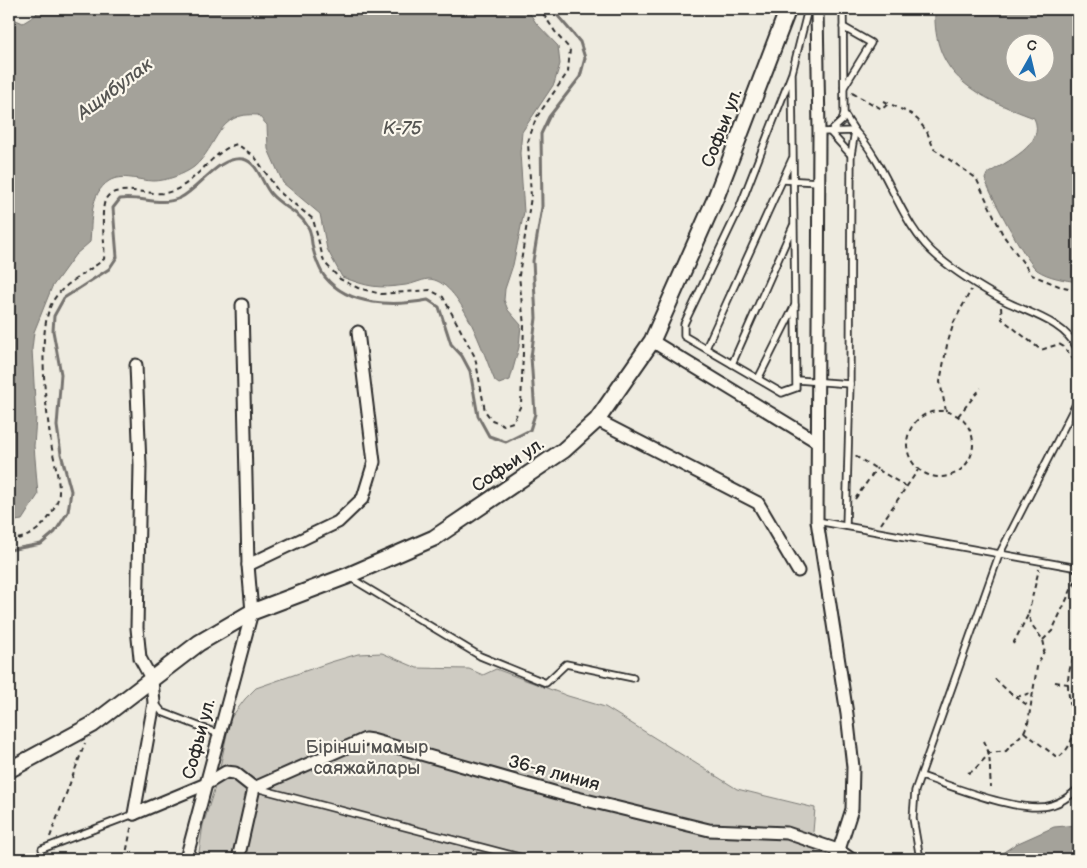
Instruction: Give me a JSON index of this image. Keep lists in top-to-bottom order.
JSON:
{
  "streets": {
    "street": ["Софьи ул.", "36-я линия"]
  },
  "water": ["Ащибулак", "К-75"],
  "parks": ["Бірінші мамыр саяжайлары"],
  "north": "top"
}
